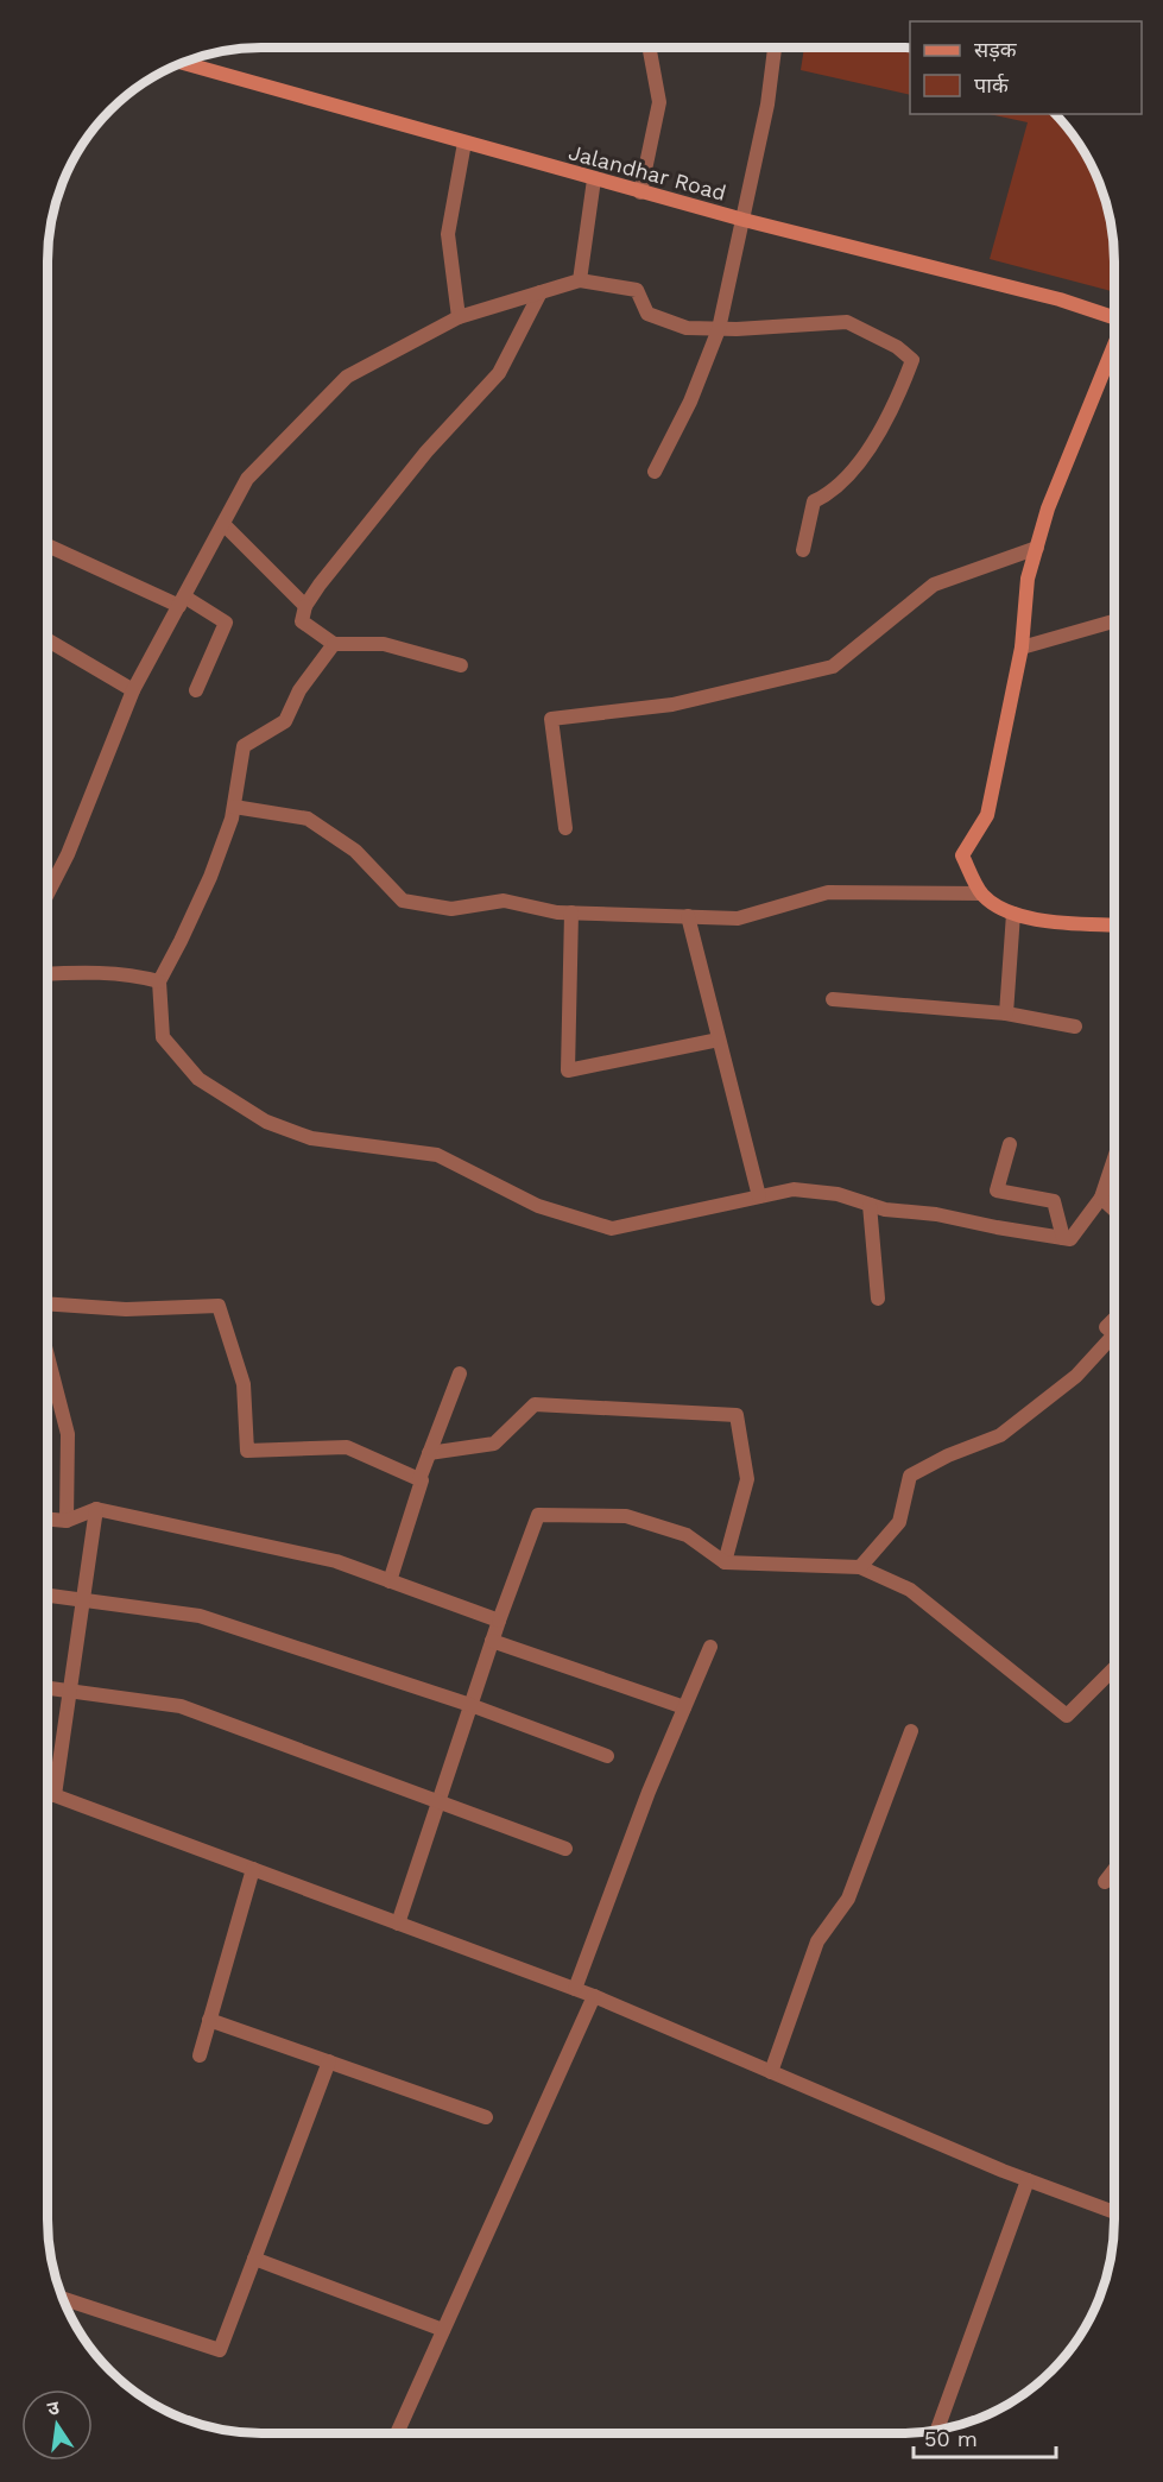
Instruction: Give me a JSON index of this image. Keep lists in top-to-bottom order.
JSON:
{
  "streets": {
    "main road": ["Jalandhar Road"]
  },
  "legend": ["सड़क", "पार्क"],
  "scale_bar": "50 m",
  "north": "top"
}
